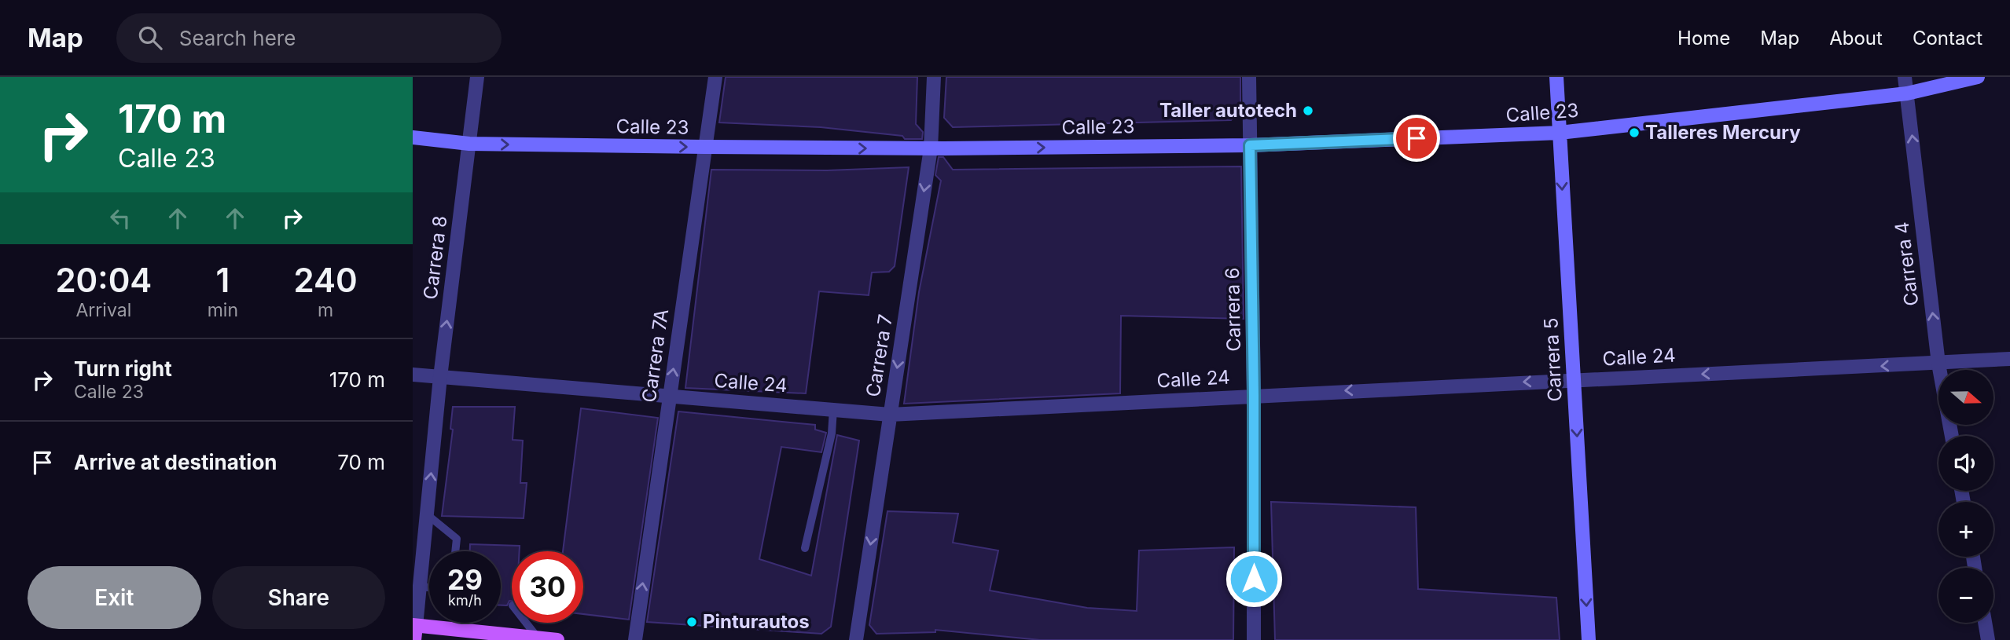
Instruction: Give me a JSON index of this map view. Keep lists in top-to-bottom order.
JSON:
{
  "streets": {
    "main road": ["Calle 23", "Carrera 5"],
    "street": [
      "Carrera 8",
      "Carrera 4",
      "Carrera 6",
      "Carrera 7A",
      "Carrera 7",
      "Calle 24"
    ]
  },
  "crossings": [
    ["Calle 23", "Carrera 8"],
    ["Calle 23", "Carrera 4"],
    ["Calle 23", "Carrera 6"],
    ["Calle 23", "Carrera 7A"],
    ["Calle 23", "Carrera 7"],
    ["Calle 23", "Carrera 5"],
    ["Carrera 8", "Calle 24"],
    ["Carrera 4", "Calle 24"],
    ["Carrera 6", "Calle 24"],
    ["Carrera 7A", "Calle 24"],
    ["Carrera 7", "Calle 24"],
    ["Calle 24", "Carrera 5"]
  ],
  "one_way": [
    "Calle 23",
    "Carrera 8",
    "Carrera 4",
    "Carrera 7A",
    "Carrera 7",
    "Calle 24",
    "Carrera 5"
  ],
  "places": ["Taller autotech", "Talleres Mercury", "Pinturautos"],
  "north": "right",
  "page": {
    "header": "Map",
    "search": "Search here",
    "nav": [
      "Home",
      "Map",
      "About",
      "Contact"
    ],
    "turn": ["170 m", "Calle 23"],
    "eta": [
      "20:04",
      "Arrival",
      "1",
      "min",
      "240",
      "m"
    ],
    "list": [
      {
        "name": "Turn right",
        "note": "Calle 23",
        "value": "170 m"
      },
      {
        "name": "Arrive at destination",
        "value": "70 m"
      }
    ],
    "map_buttons": ["+", "−"],
    "speed": "29 km/h",
    "limit": "30",
    "buttons": ["Exit", "Share"]
  }
}
